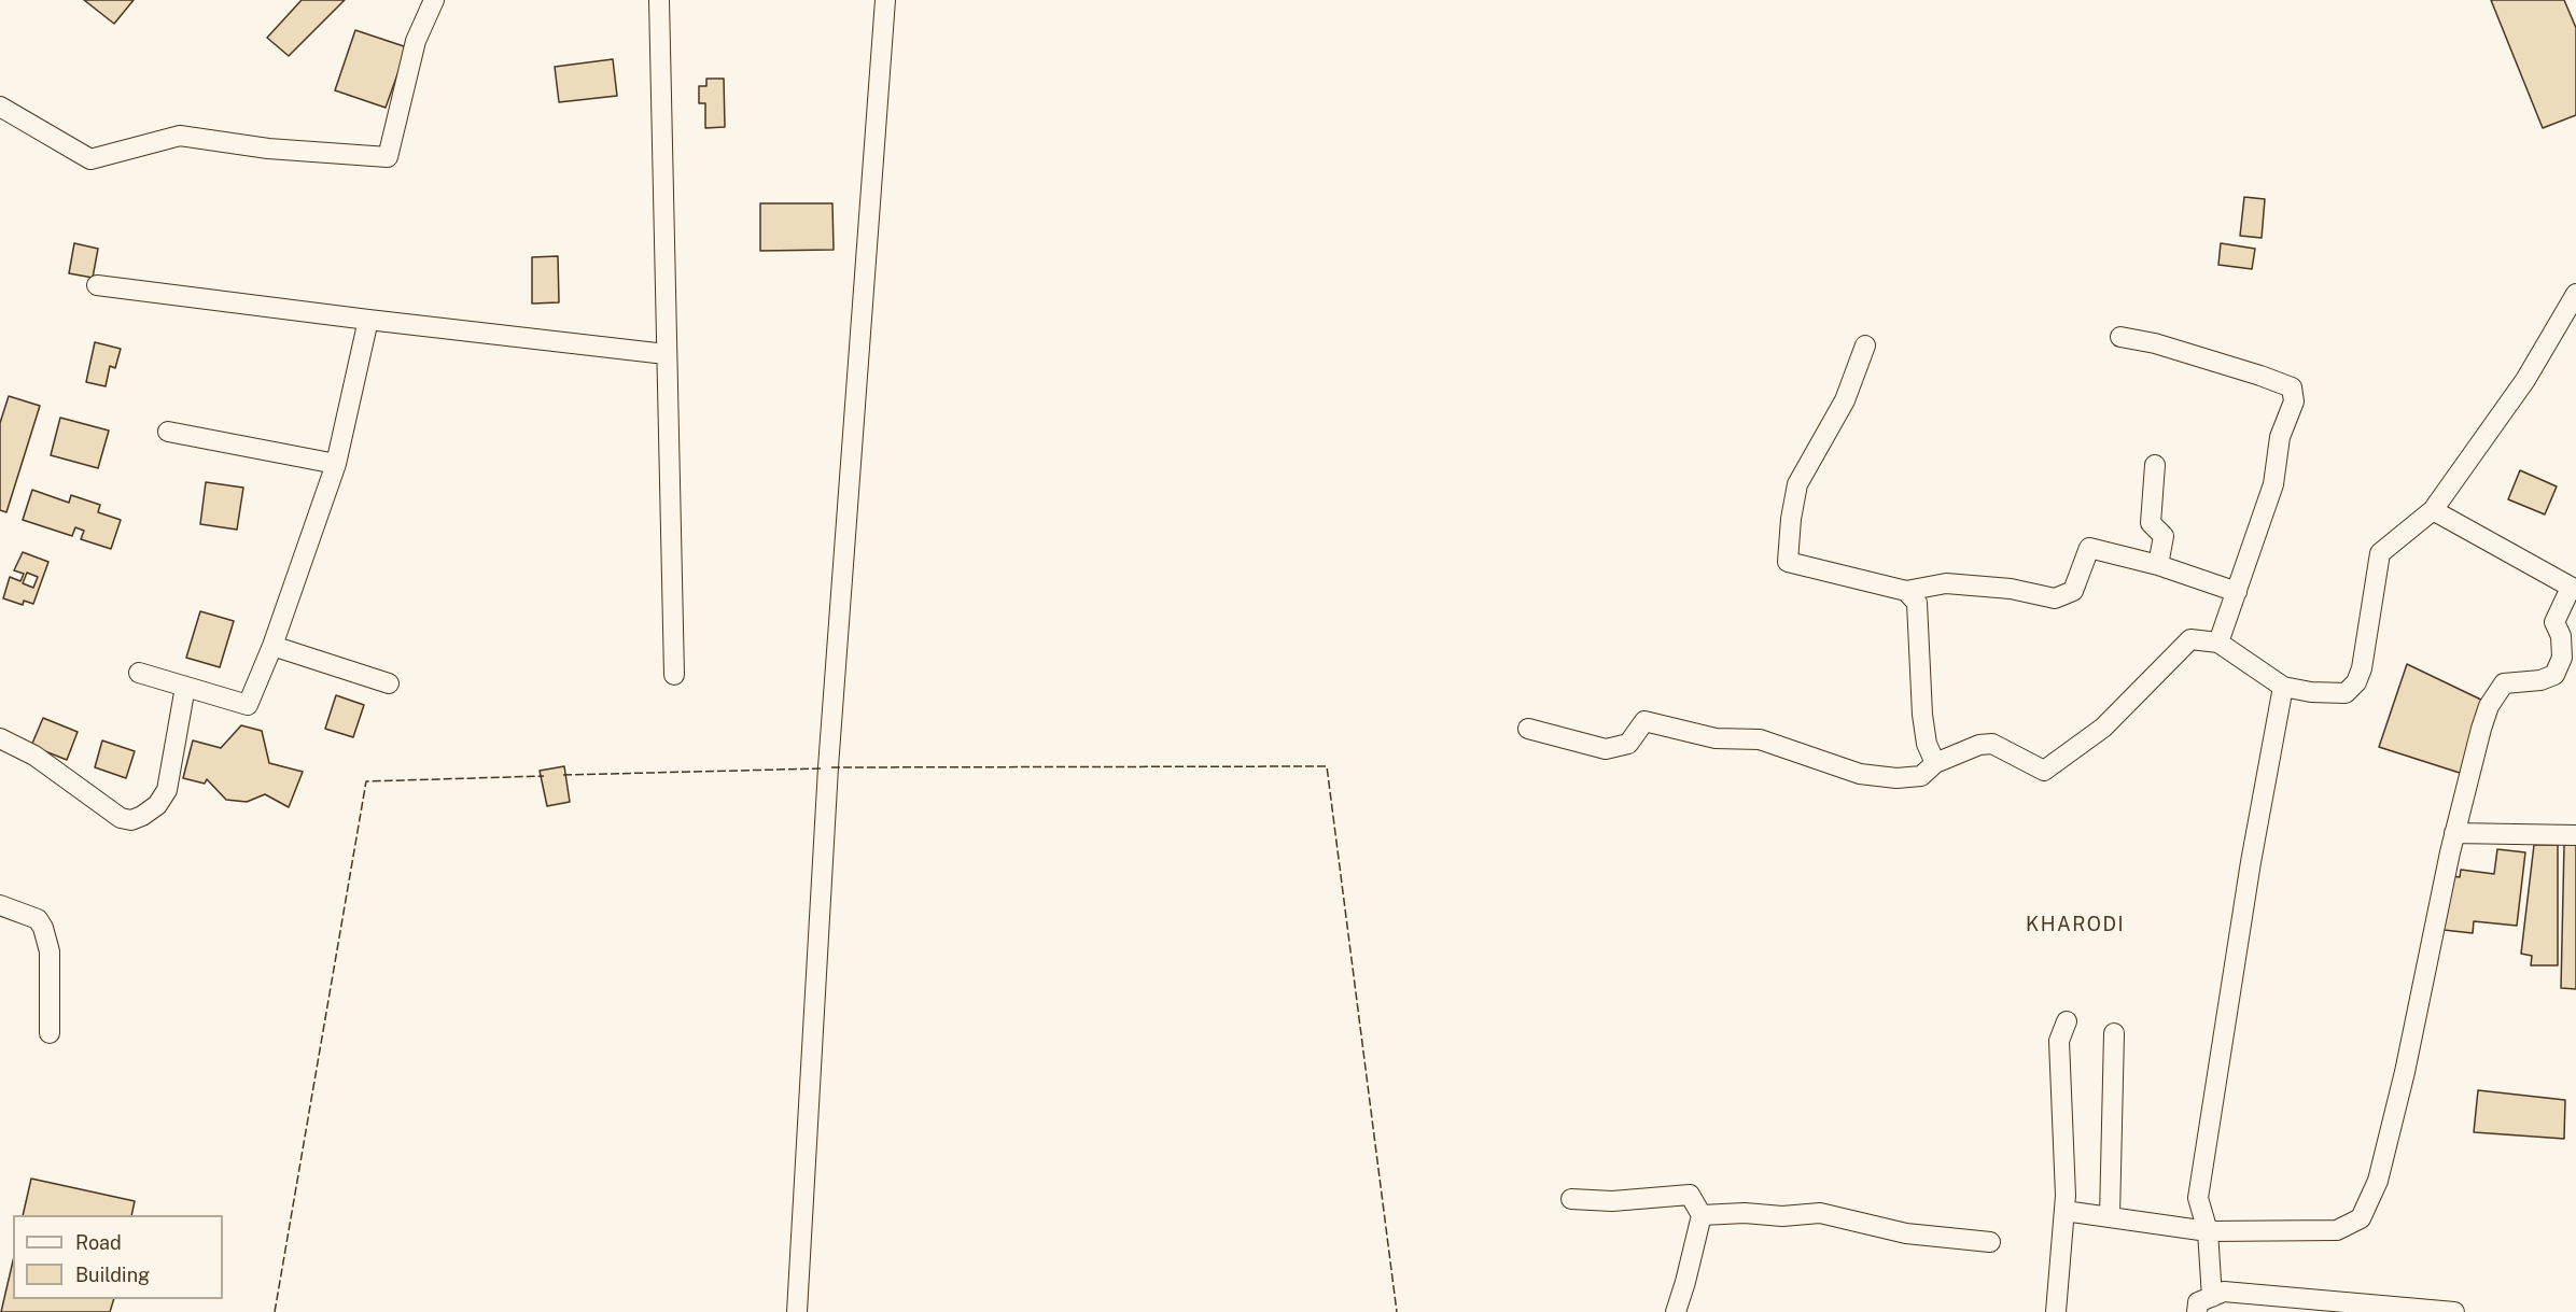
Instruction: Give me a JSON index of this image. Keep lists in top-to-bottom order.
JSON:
{
  "districts": ["KHARODI"],
  "legend": ["Road", "Building"]
}
